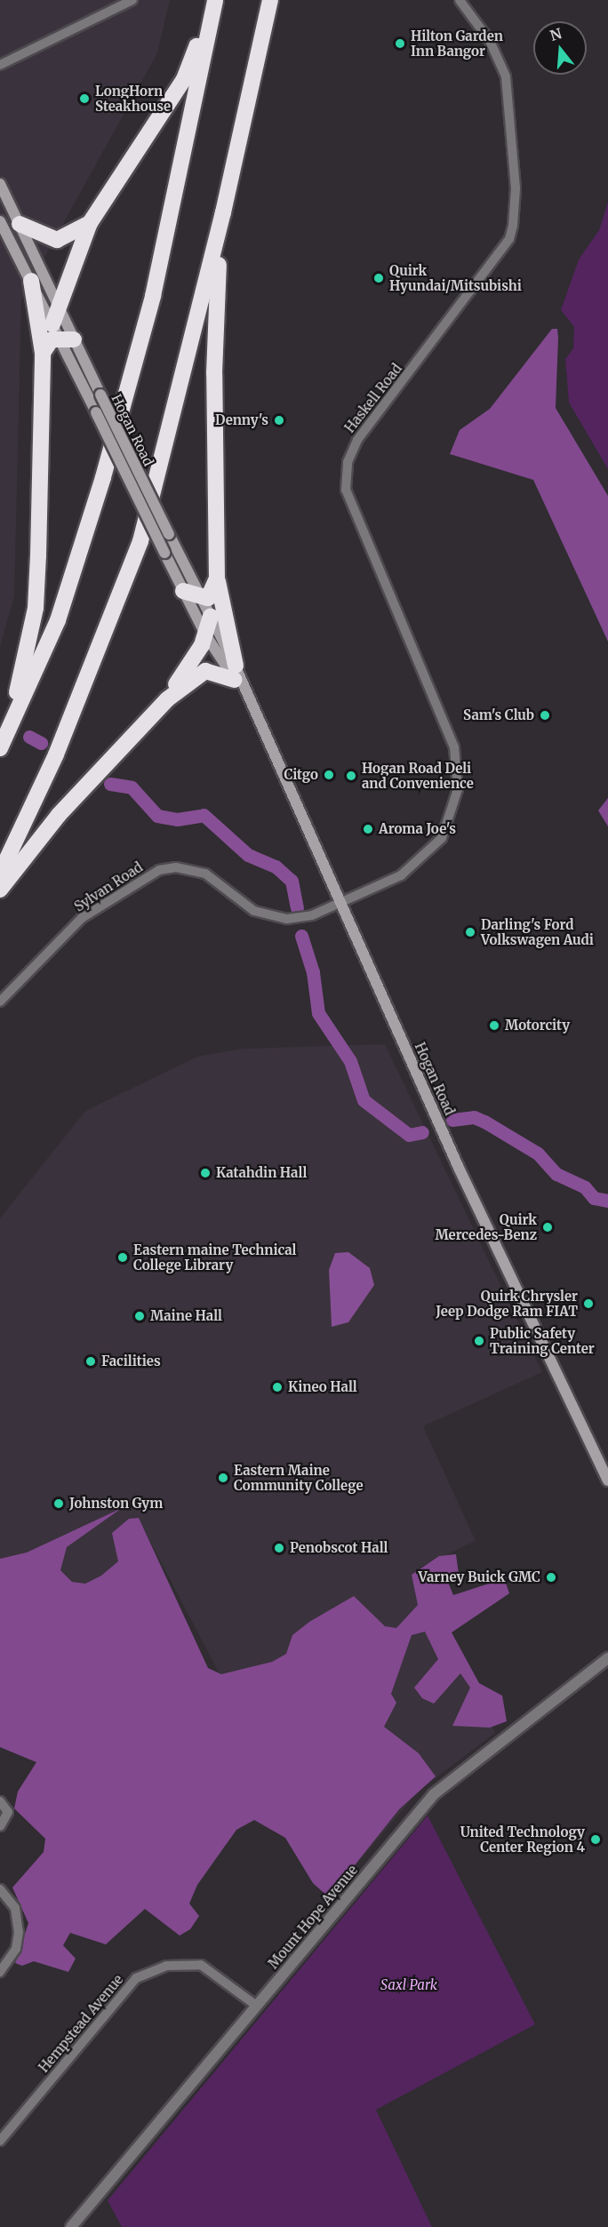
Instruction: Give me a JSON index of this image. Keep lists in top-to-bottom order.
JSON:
{
  "streets": {
    "main road": ["Hogan Road"],
    "street": [
      "Haskell Road",
      "Sylvan Road",
      "Mount Hope Avenue",
      "Hempstead Avenue"
    ]
  },
  "crossings": [
    ["Haskell Road", "Hogan Road"],
    ["Haskell Road", "Sylvan Road"],
    ["Hogan Road", "Sylvan Road"],
    ["Mount Hope Avenue", "Hempstead Avenue"]
  ],
  "parks": ["Saxl Park"],
  "places": [
    "Hilton Garden Inn Bangor",
    "LongHorn Steakhouse",
    "Quirk Hyundai/Mitsubishi",
    "Denny's",
    "Sam's Club",
    "Citgo",
    "Hogan Road Deli and Convenience",
    "Aroma Joe's",
    "Darling's Ford Volkswagen Audi",
    "Motorcity",
    "Katahdin Hall",
    "Quirk Mercedes-Benz",
    "Eastern maine Technical College Library",
    "Quirk Chrysler Jeep Dodge Ram FIAT",
    "Maine Hall",
    "Public Safety Training Center",
    "Facilities",
    "Kineo Hall",
    "Eastern Maine Community College",
    "Johnston Gym",
    "Penobscot Hall",
    "Varney Buick GMC",
    "United Technology Center Region 4"
  ],
  "north": "top"
}
